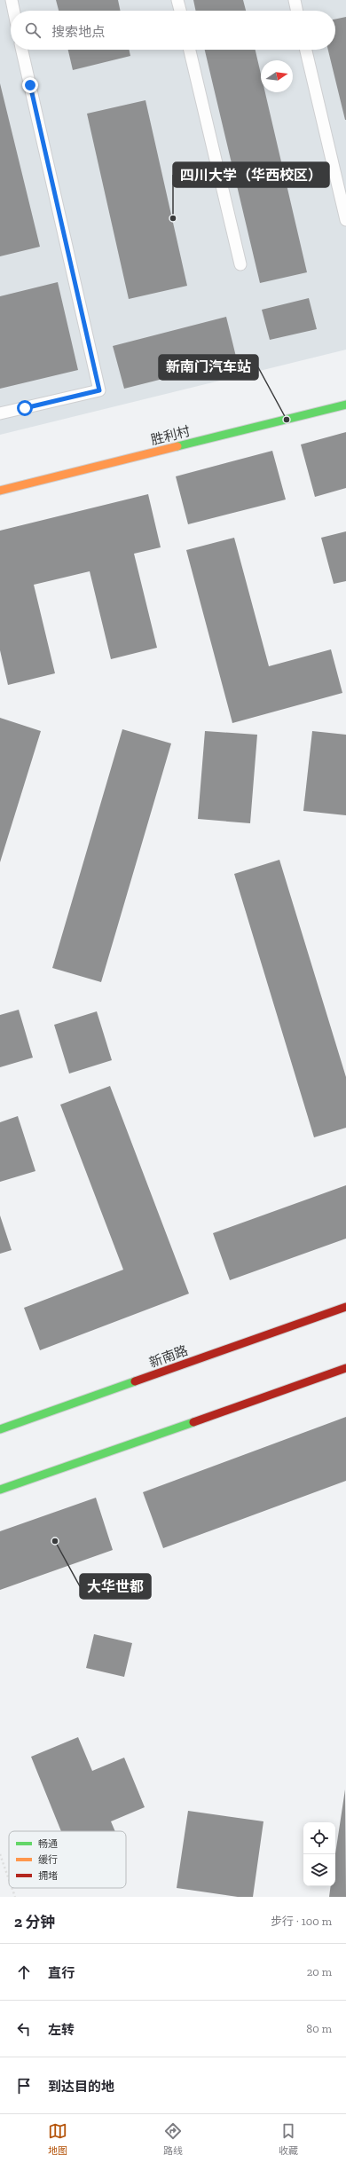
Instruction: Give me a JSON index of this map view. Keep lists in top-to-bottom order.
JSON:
{
  "streets": {
    "main road": ["胜利村", "新南路"]
  },
  "places": ["四川大学（华西校区）", "新南门汽车站", "大华世都"],
  "legend": ["畅通", "缓行", "拥堵"],
  "north": "right",
  "page": {
    "search": "搜索地点",
    "heading": ["2 分钟", "步行 · 100 m"],
    "list": [
      ["直行", "20 m"],
      ["左转", "80 m"],
      "到达目的地"
    ],
    "nav": ["地图", "路线", "收藏"]
  }
}
